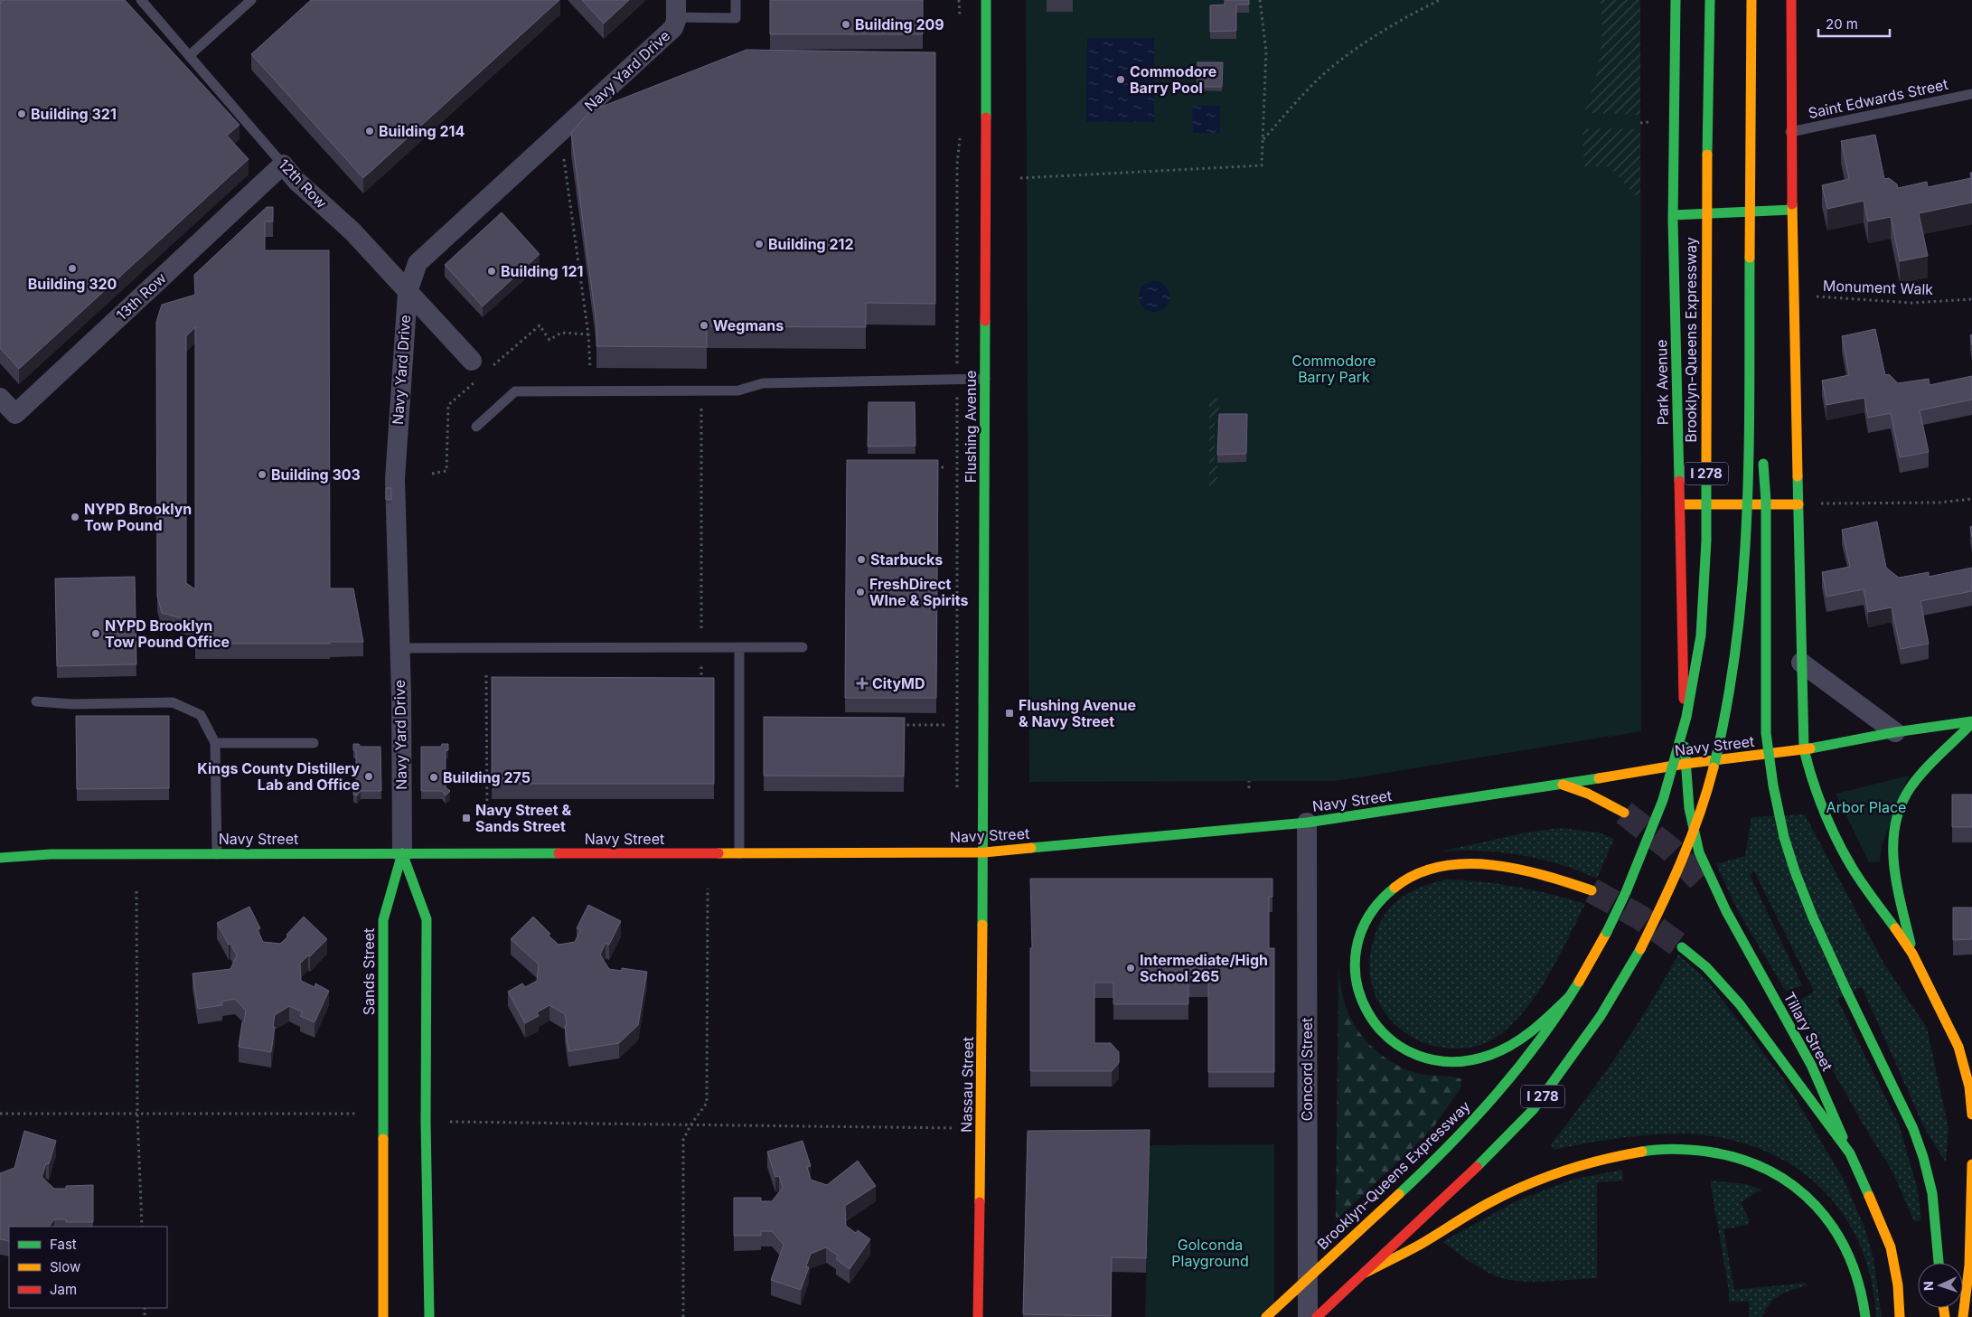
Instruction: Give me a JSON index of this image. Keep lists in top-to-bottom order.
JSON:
{
  "streets": {
    "main road": [
      "Brooklyn-Queens Expressway",
      "Park Avenue",
      "Flushing Avenue",
      "I 278",
      "Navy Street",
      "Sands Street",
      "Tillary Street",
      "Nassau Street"
    ],
    "street": [
      "Navy Yard Drive",
      "12th Row",
      "13th Row",
      "Concord Street"
    ],
    "lane": ["Saint Edwards Street"],
    "path": ["Monument Walk"]
  },
  "crossings": [
    ["Navy Yard Drive", "12th Row"],
    ["Navy Yard Drive", "Navy Street"],
    ["Navy Yard Drive", "Sands Street"],
    ["12th Row", "13th Row"],
    ["Park Avenue", "Navy Street"],
    ["Park Avenue", "Tillary Street"],
    ["Flushing Avenue", "Navy Street"],
    ["Flushing Avenue", "Nassau Street"],
    ["Navy Street", "Sands Street"],
    ["Navy Street", "Tillary Street"],
    ["Navy Street", "Concord Street"],
    ["Navy Street", "Nassau Street"]
  ],
  "parks": ["Commodore Barry Park", "Arbor Place", "Golconda Playground"],
  "places": {
    "other": [
      "Building 209",
      "Commodore Barry Pool",
      "Building 321",
      "Building 214",
      "Building 212",
      "Building 320",
      "Building 121",
      "Wegmans",
      "Building 303",
      "NYPD Brooklyn Tow Pound",
      "Starbucks",
      "FreshDirect WIne & Spirits",
      "NYPD Brooklyn Tow Pound Office",
      "Kings County Distillery Lab and Office",
      "Building 275",
      "Intermediate/High School 265"
    ],
    "health": ["CityMD"],
    "transit": ["Flushing Avenue & Navy Street", "Navy Street & Sands Street"]
  },
  "legend": ["Fast", "Slow", "Jam"],
  "scale_bar": "20 m",
  "north": "left"
}
